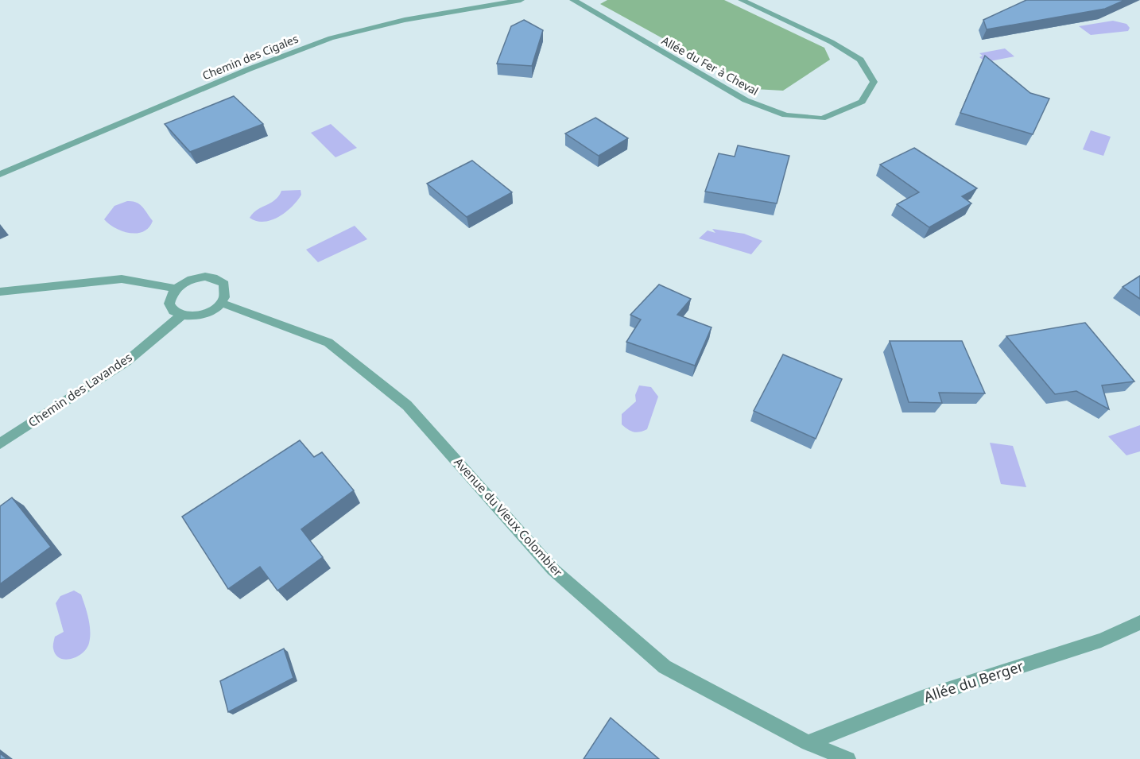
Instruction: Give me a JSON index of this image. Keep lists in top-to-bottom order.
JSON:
{
  "streets": {
    "street": [
      "Chemin des Cigales",
      "Allée du Fer à Cheval",
      "Chemin des Lavandes",
      "Avenue du Vieux Colombier",
      "Allée du Berger"
    ]
  },
  "crossings": [
    ["Chemin des Lavandes", "Avenue du Vieux Colombier"],
    ["Avenue du Vieux Colombier", "Allée du Berger"]
  ]
}
